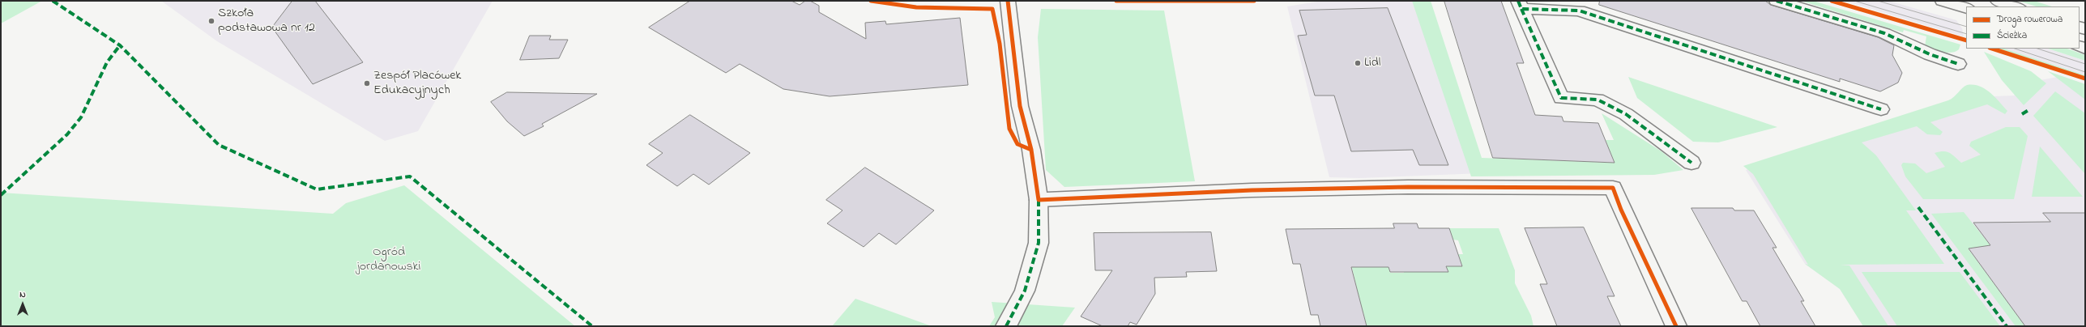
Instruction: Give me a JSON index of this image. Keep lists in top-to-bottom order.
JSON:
{
  "parks": ["Ogród jordanowski"],
  "places": ["Szkoła podstawowa nr 12", "Lidl", "Zespół Placówek Edukacyjnych"],
  "legend": ["Droga rowerowa", "Ścieżka"],
  "north": "top"
}
